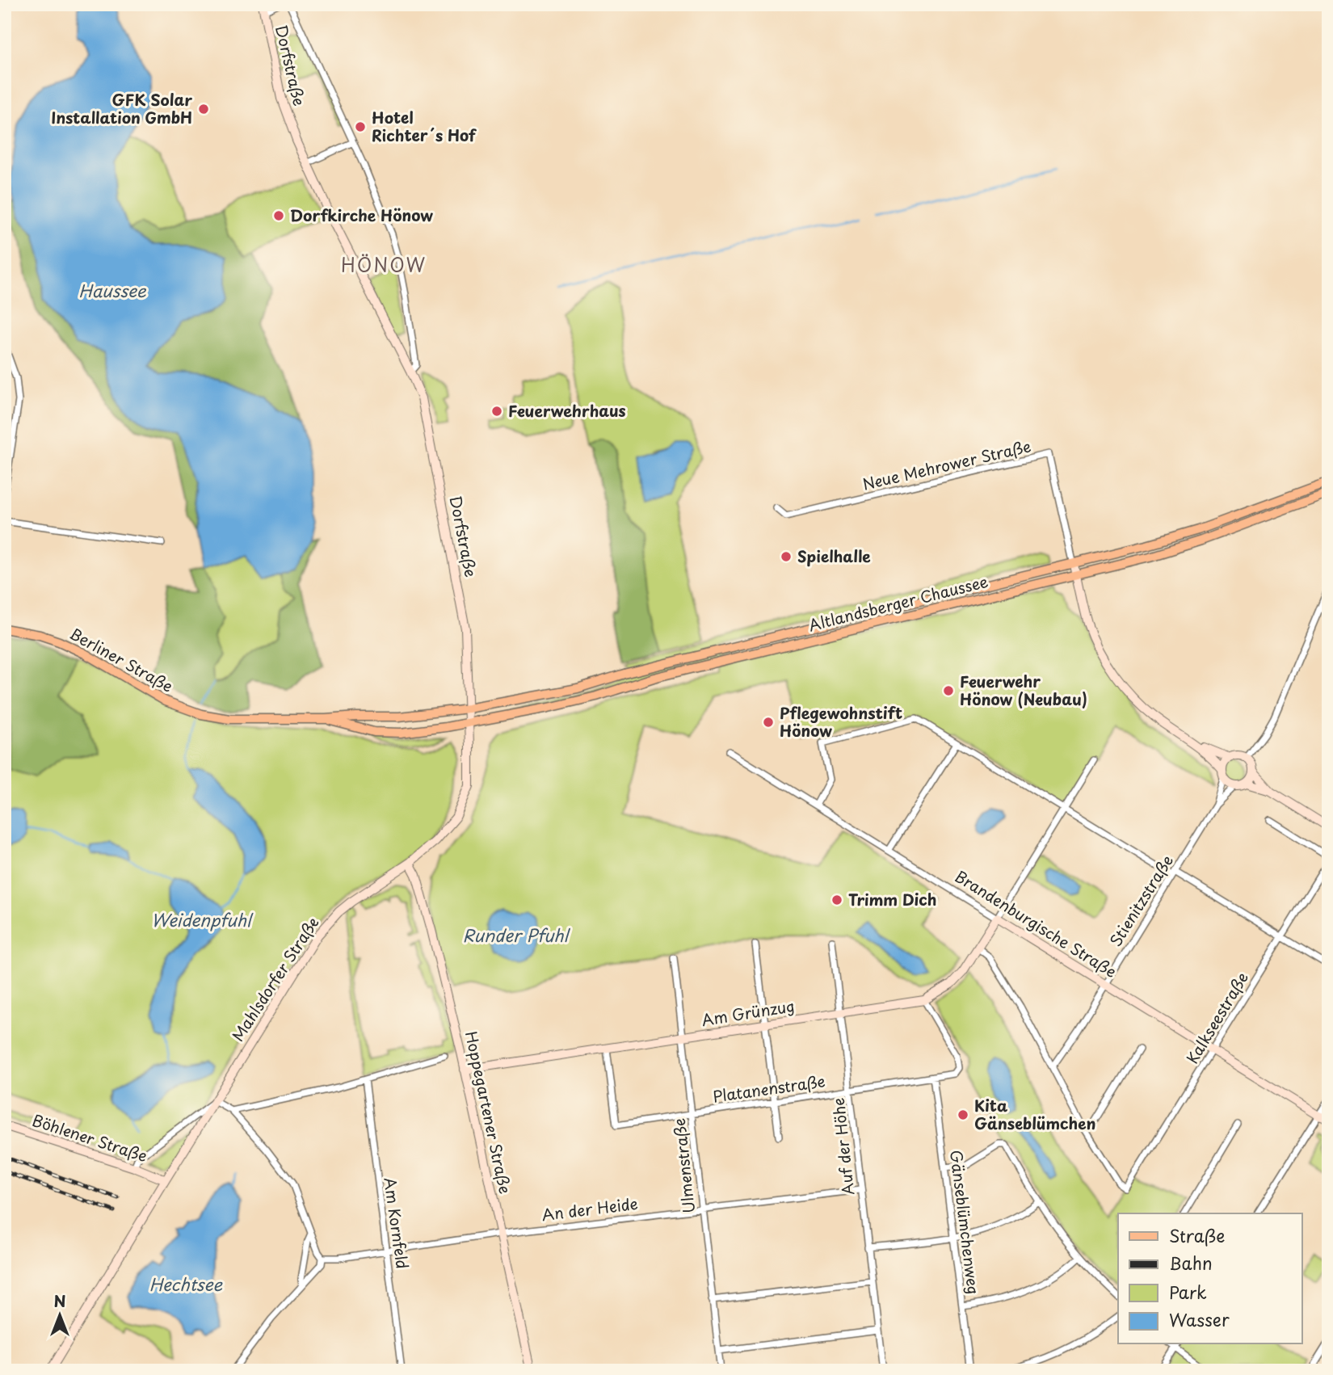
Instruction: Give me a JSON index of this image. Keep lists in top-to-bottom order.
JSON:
{
  "streets": {
    "main road": [
      "Dorfstraße",
      "Altlandsberger Chaussee",
      "Berliner Straße",
      "Brandenburgische Straße",
      "Mahlsdorfer Straße",
      "Am Grünzug",
      "Hoppegartener Straße",
      "Böhlener Straße"
    ],
    "street": [
      "Neue Mehrower Straße",
      "Stienitzstraße",
      "Kalkseestraße",
      "Platanenstraße",
      "Auf der Höhe",
      "Ulmenstraße",
      "An der Heide",
      "Gänseblümchenweg",
      "Am Kornfeld"
    ]
  },
  "crossings": [
    ["Dorfstraße", "Altlandsberger Chaussee"],
    ["Dorfstraße", "Berliner Straße"],
    ["Dorfstraße", "Mahlsdorfer Straße"],
    ["Neue Mehrower Straße", "Altlandsberger Chaussee"],
    ["Altlandsberger Chaussee", "Berliner Straße"],
    ["Altlandsberger Chaussee", "Mahlsdorfer Straße"],
    ["Berliner Straße", "Mahlsdorfer Straße"],
    ["Stienitzstraße", "Brandenburgische Straße"],
    ["Brandenburgische Straße", "Am Grünzug"],
    ["Brandenburgische Straße", "Kalkseestraße"],
    ["Mahlsdorfer Straße", "Hoppegartener Straße"],
    ["Mahlsdorfer Straße", "Böhlener Straße"],
    ["Am Grünzug", "Platanenstraße"],
    ["Am Grünzug", "Hoppegartener Straße"],
    ["Am Grünzug", "Auf der Höhe"],
    ["Am Grünzug", "Ulmenstraße"],
    ["Platanenstraße", "Auf der Höhe"],
    ["Platanenstraße", "Ulmenstraße"],
    ["Platanenstraße", "Gänseblümchenweg"],
    ["Hoppegartener Straße", "An der Heide"],
    ["Auf der Höhe", "An der Heide"],
    ["Ulmenstraße", "An der Heide"],
    ["An der Heide", "Am Kornfeld"]
  ],
  "districts": ["HÖNOW"],
  "water": [
    "Haussee",
    "Weidenpfuhl",
    "Runder Pfuhl",
    "Hechtsee"
  ],
  "places": [
    "GFK Solar Installation GmbH",
    "Hotel Richter´s Hof",
    "Dorfkirche Hönow",
    "Feuerwehrhaus",
    "Spielhalle",
    "Feuerwehr Hönow (Neubau)",
    "Pflegewohnstift Hönow",
    "Trimm Dich",
    "Kita Gänseblümchen"
  ],
  "legend": [
    "Straße",
    "Bahn",
    "Park",
    "Wasser"
  ],
  "north": "top"
}
